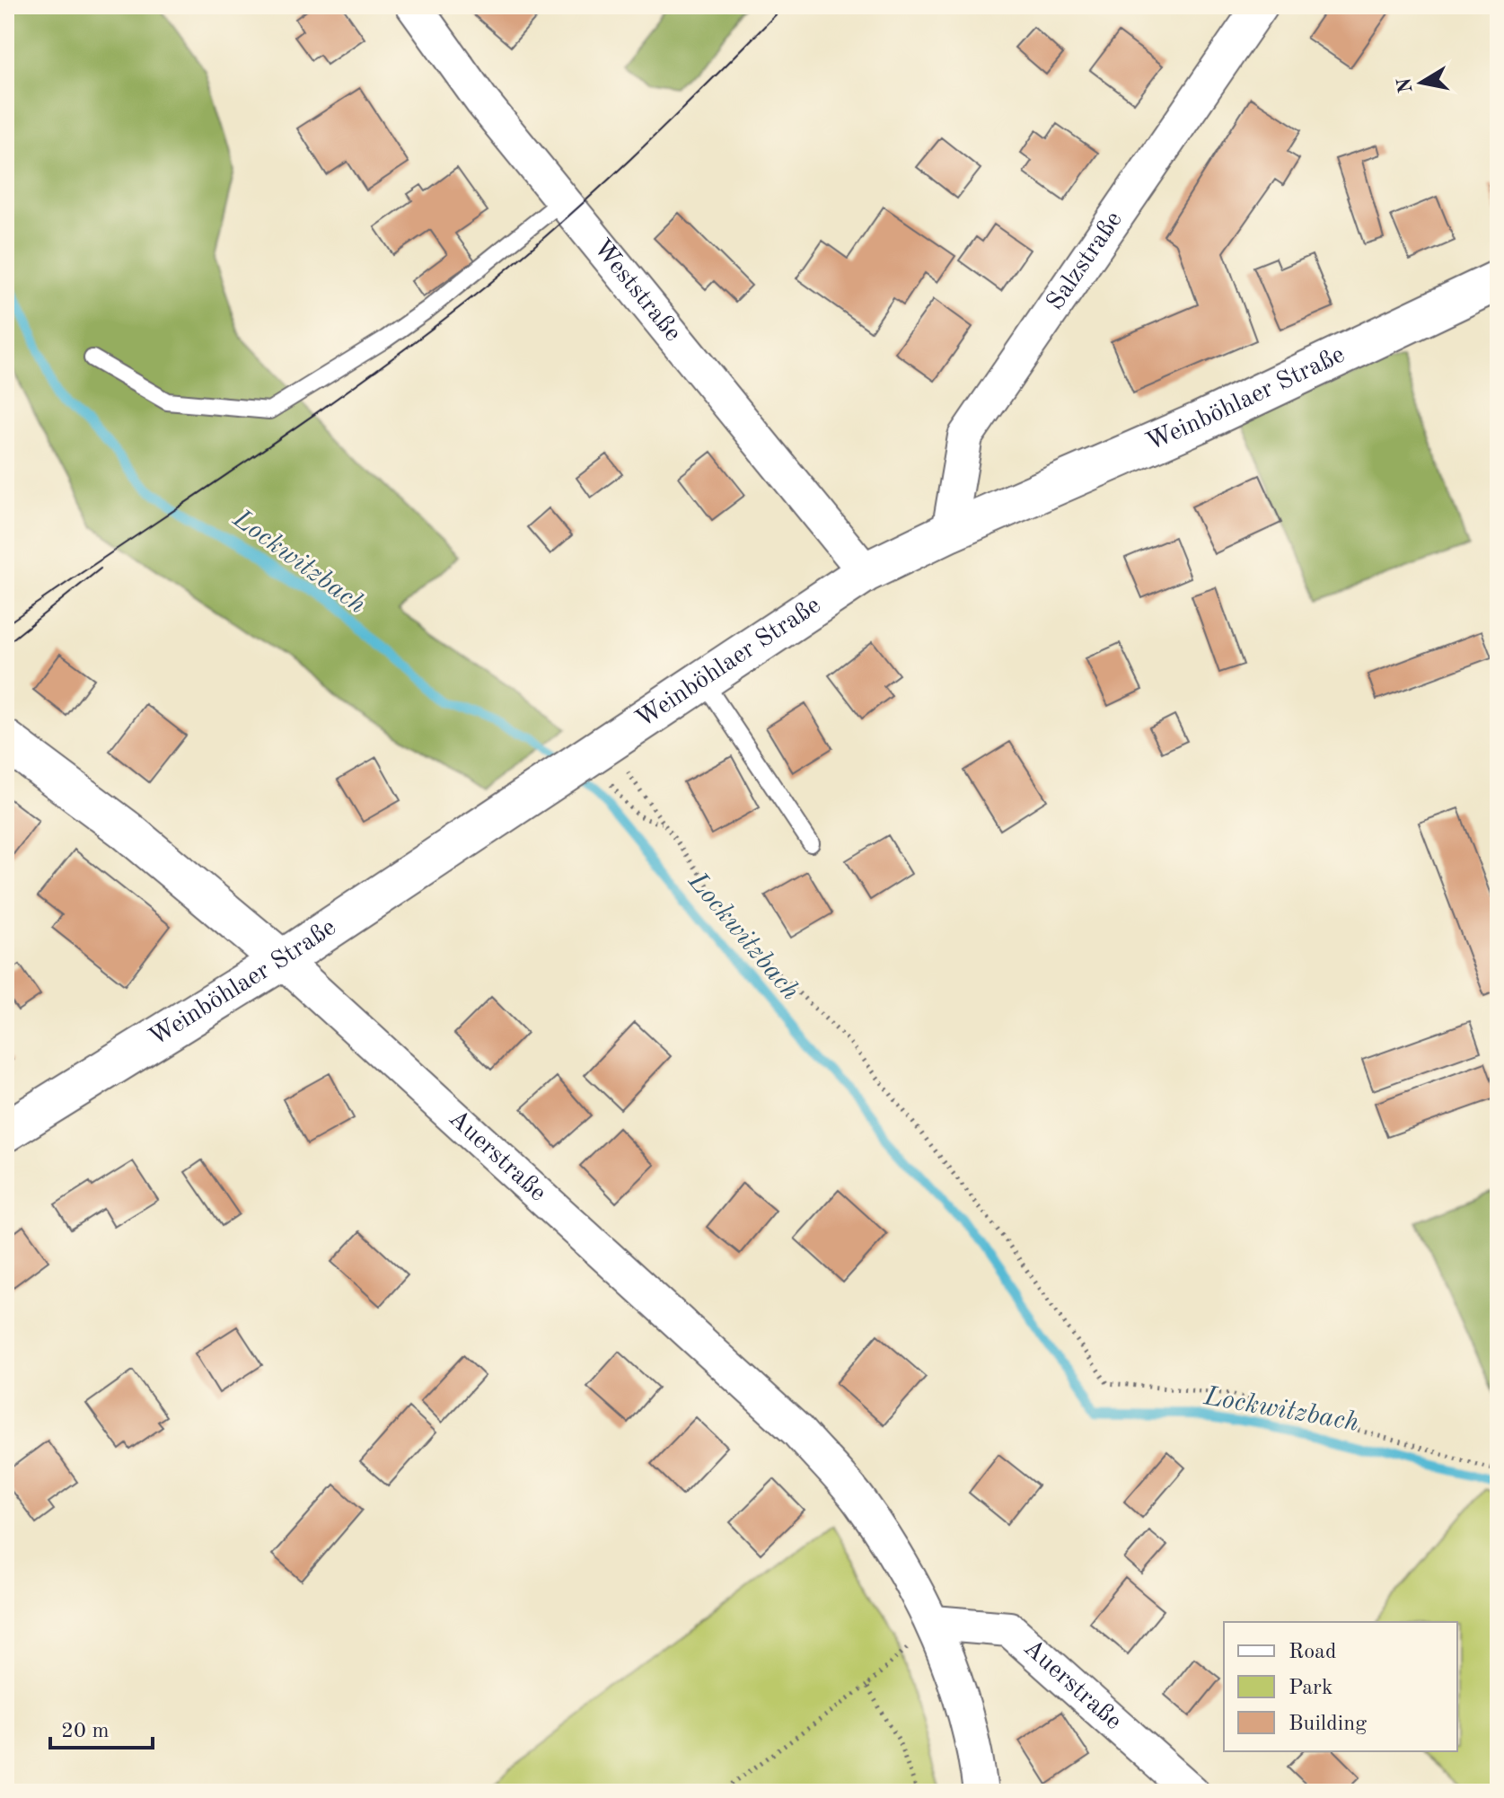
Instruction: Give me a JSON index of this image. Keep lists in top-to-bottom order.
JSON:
{
  "streets": {
    "main road": ["Weinböhlaer Straße", "Auerstraße"],
    "street": ["Salzstraße", "Weststraße"]
  },
  "crossings": [
    ["Salzstraße", "Weinböhlaer Straße"],
    ["Weststraße", "Weinböhlaer Straße"],
    ["Weinböhlaer Straße", "Auerstraße"]
  ],
  "water": ["Lockwitzbach"],
  "legend": ["Road", "Park", "Building"],
  "scale_bar": "20 m",
  "north": "left"
}
